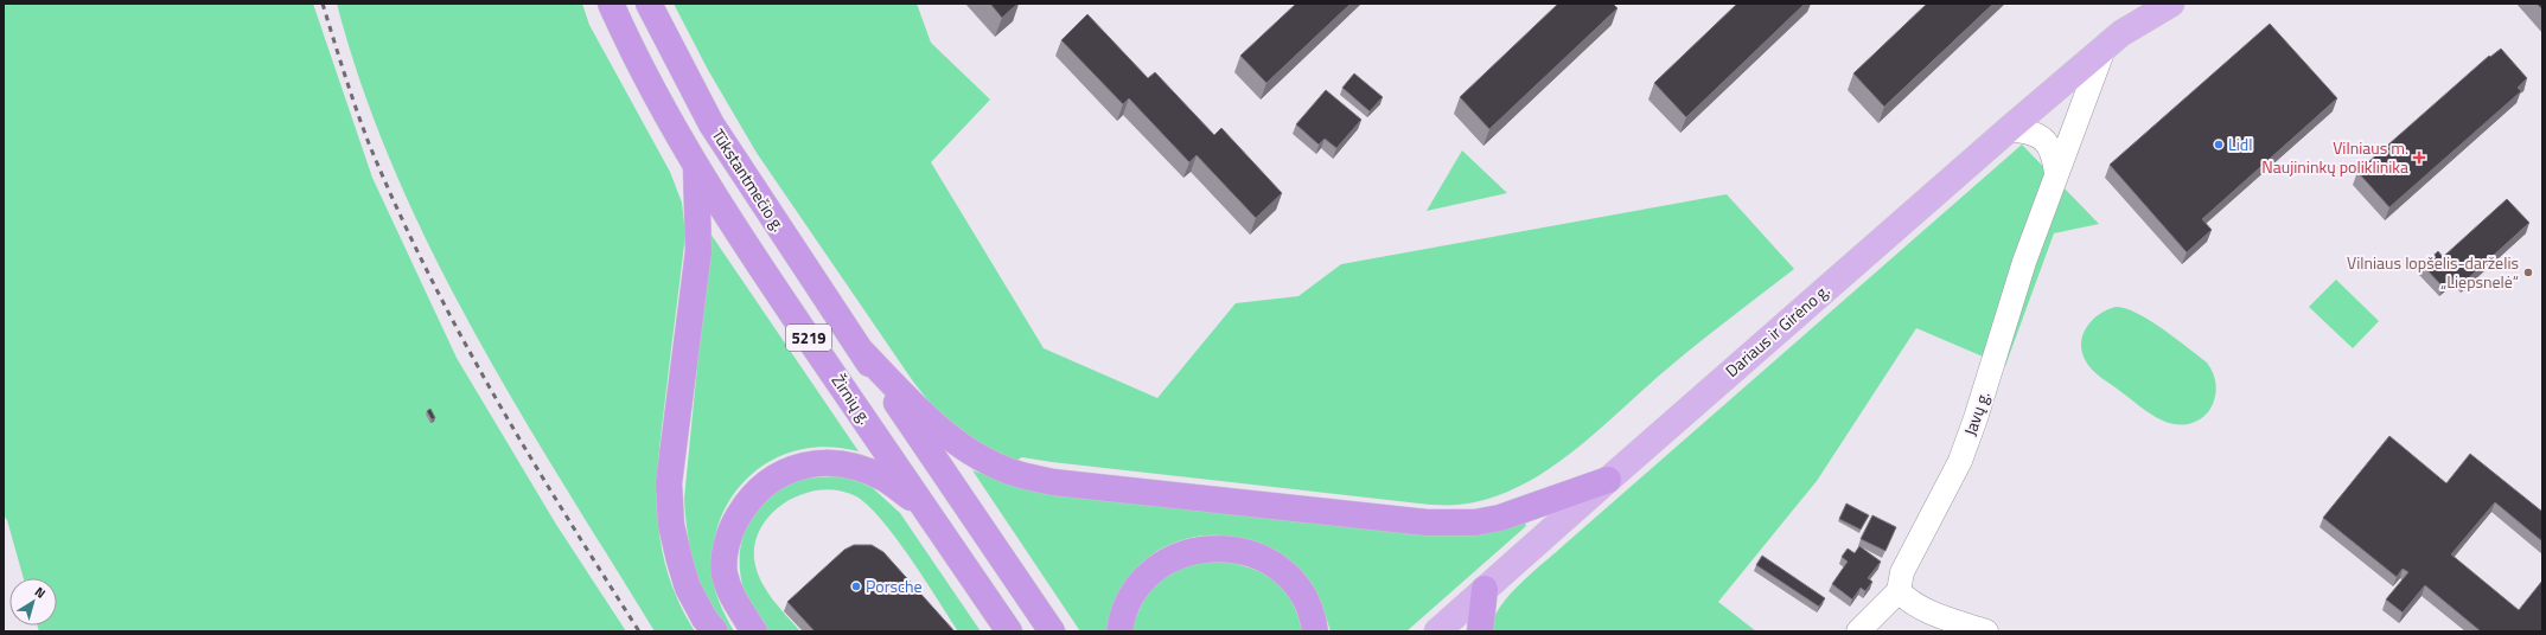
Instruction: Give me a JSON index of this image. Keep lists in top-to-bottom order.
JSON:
{
  "streets": {
    "highway": ["Tūkstantmečio g.", "5219", "Žirnių g."],
    "main road": ["Dariaus ir Girėno g."],
    "street": ["Javų g."]
  },
  "crossings": [
    ["Tūkstantmečio g.", "Žirnių g."],
    ["Dariaus ir Girėno g.", "Javų g."],
    ["5219", "Žirnių g."]
  ],
  "places": {
    "other": ["Lidl", "Vilniaus lopšelis-darželis „Liepsnelė“", "Porsche"],
    "health": ["Vilniaus m. Naujininkų poliklinika"]
  },
  "north": "top right"
}
